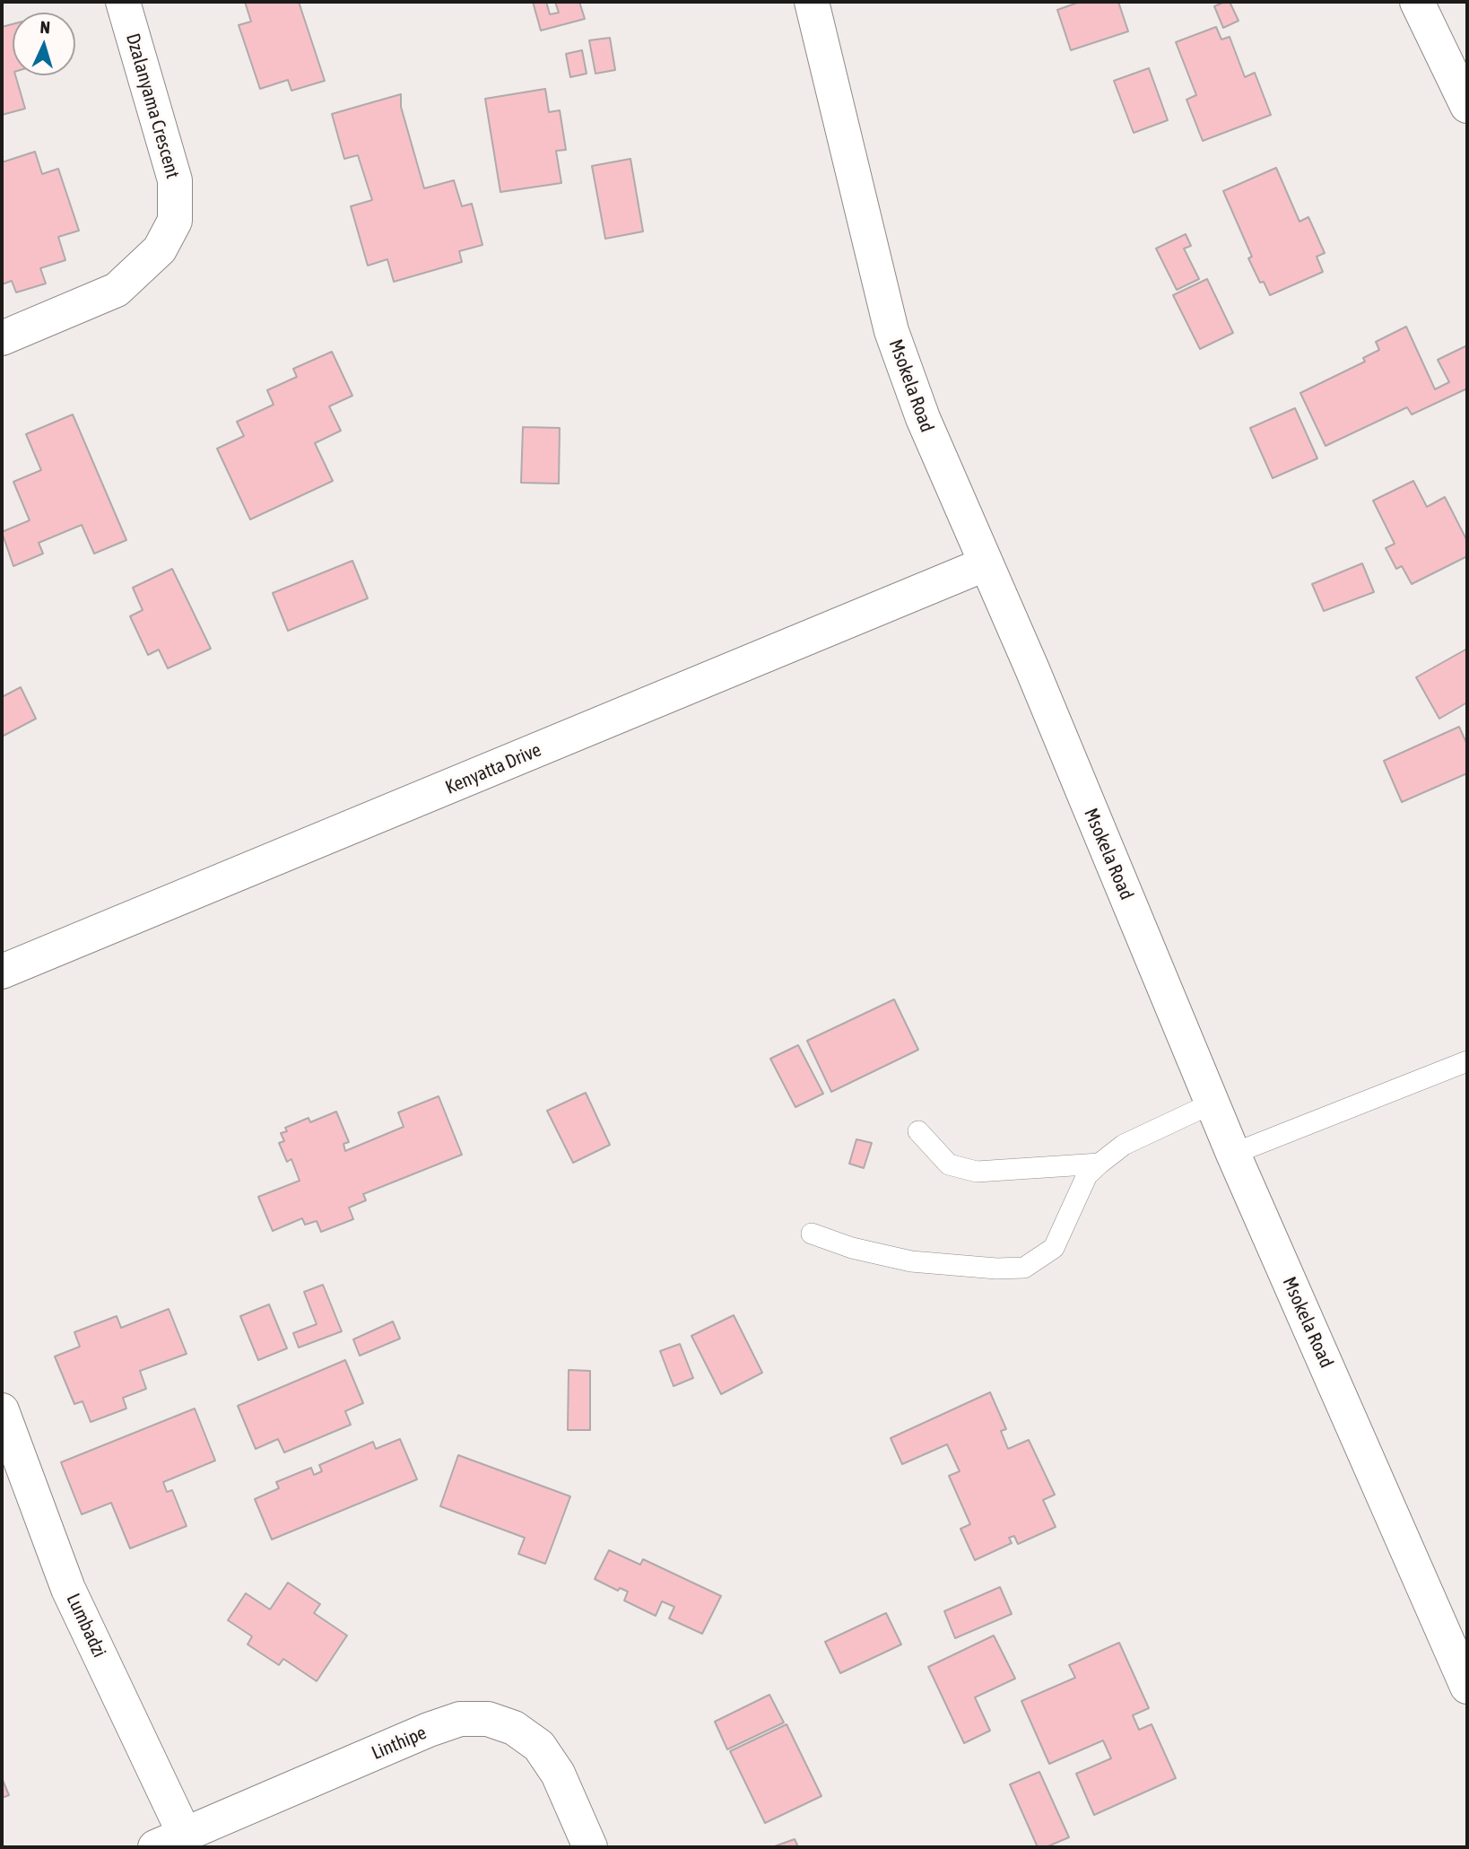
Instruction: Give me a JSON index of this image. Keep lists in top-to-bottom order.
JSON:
{
  "streets": {
    "street": [
      "Dzalanyama Crescent",
      "Msokela Road",
      "Kenyatta Drive",
      "Lumbadzi",
      "Linthipe"
    ]
  },
  "crossings": [
    ["Msokela Road", "Kenyatta Drive"],
    ["Lumbadzi", "Linthipe"]
  ],
  "north": "top"
}
